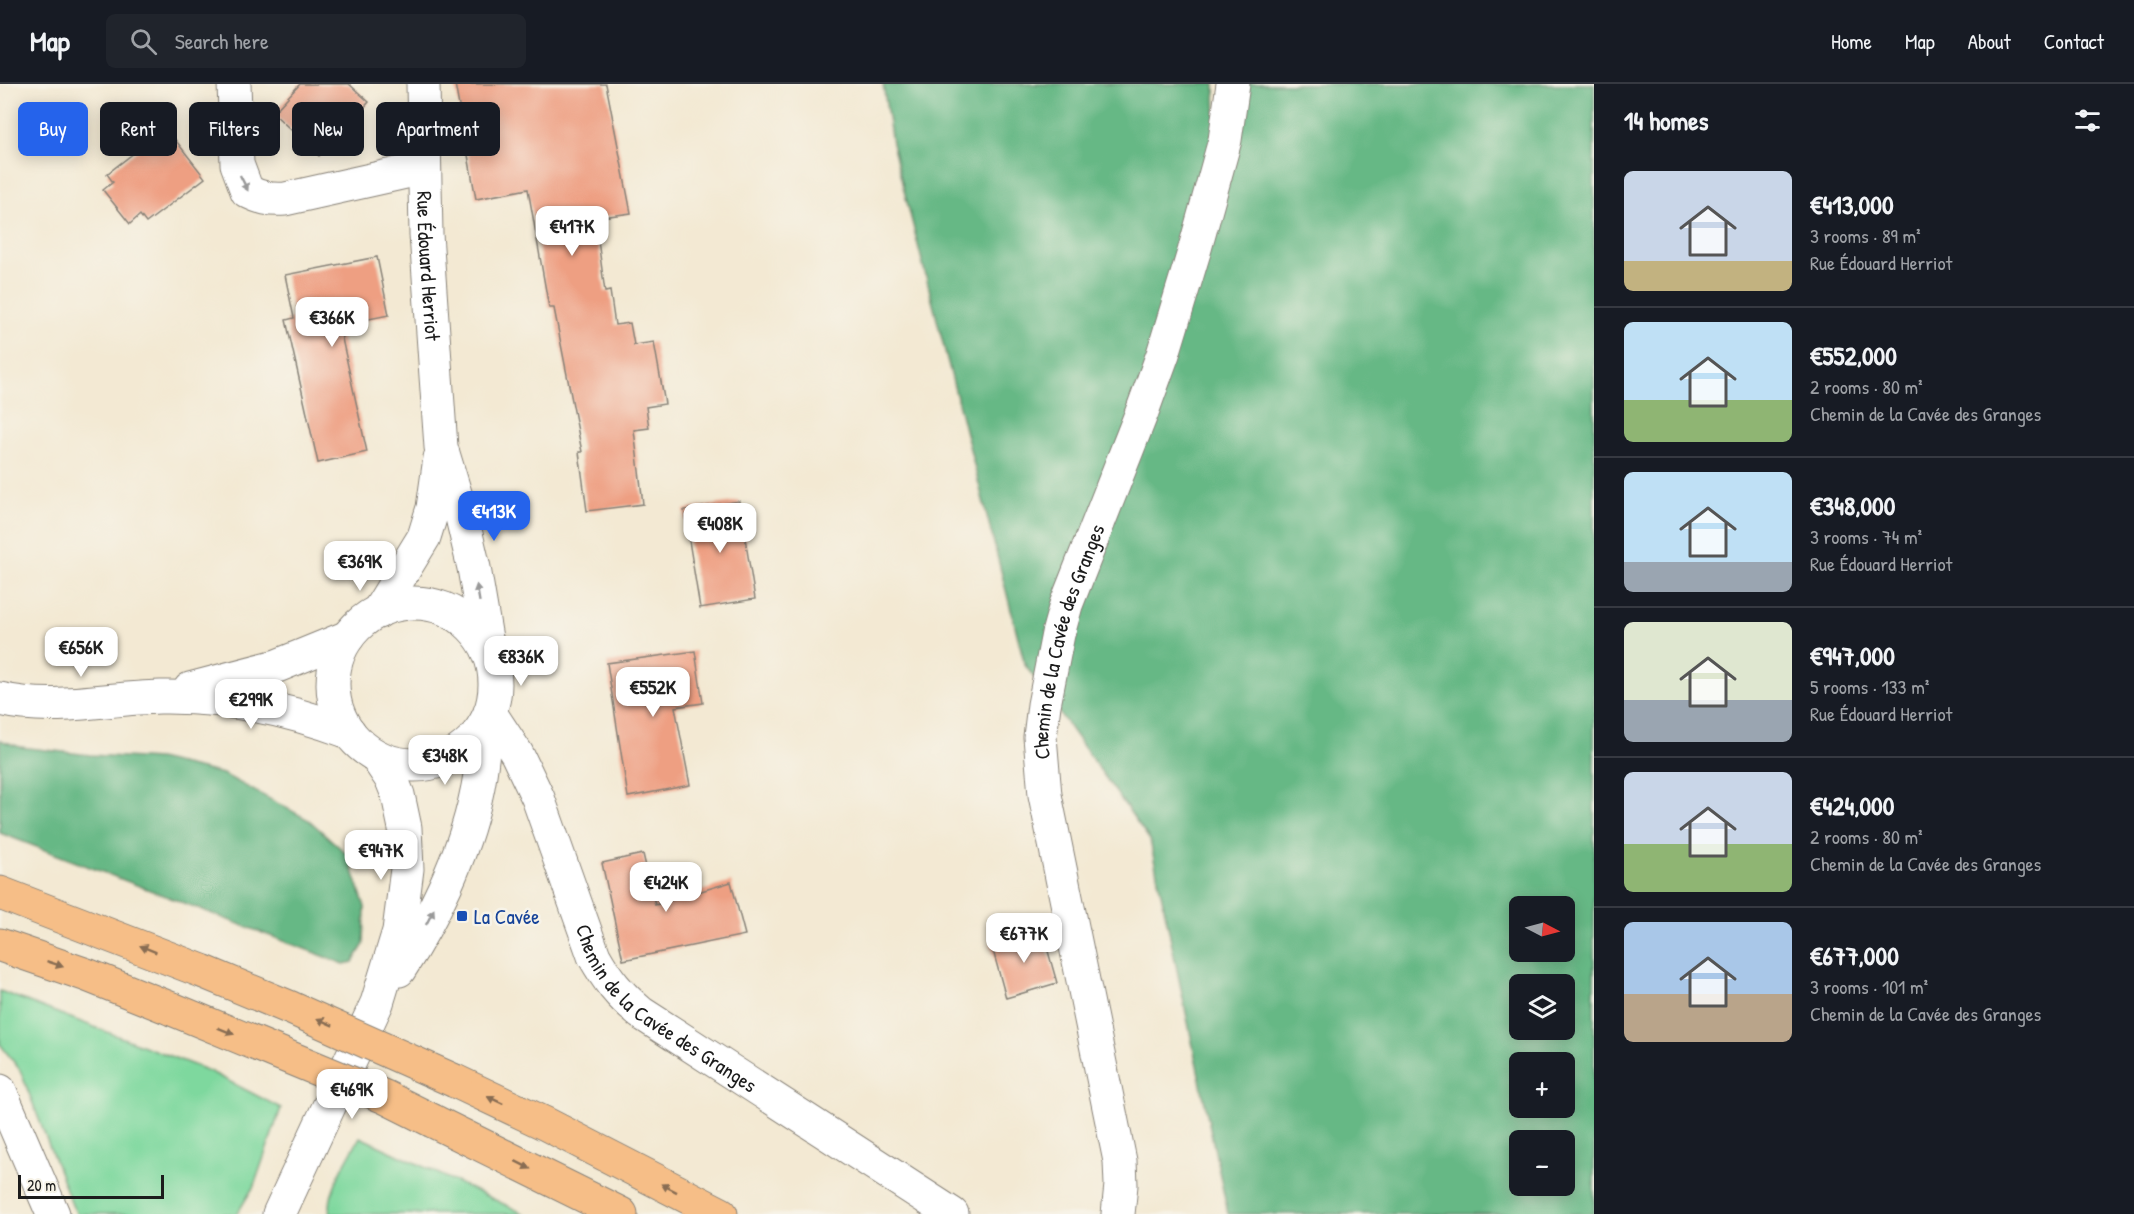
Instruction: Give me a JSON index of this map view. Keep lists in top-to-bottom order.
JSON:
{
  "streets": {
    "street": ["Rue Édouard Herriot", "Chemin de la Cavée des Granges"]
  },
  "crossings": [
    ["Rue Édouard Herriot", "Chemin de la Cavée des Granges"]
  ],
  "places": {
    "transit": ["La Cavée"]
  },
  "scale_bar": "20 m",
  "north": "right",
  "page": {
    "header": "Map",
    "search": "Search here",
    "nav": [
      "Home",
      "Map",
      "About",
      "Contact"
    ],
    "heading": "14 homes",
    "chip": [
      "Buy",
      "Rent",
      "Filters",
      "New",
      "Apartment"
    ],
    "list": [
      {
        "name": "€413,000",
        "note": "3 rooms · 89 m² · Rue Édouard Herriot"
      },
      {
        "name": "€552,000",
        "note": "2 rooms · 80 m² · Chemin de la Cavée des Granges"
      },
      {
        "name": "€348,000",
        "note": "3 rooms · 74 m² · Rue Édouard Herriot"
      },
      {
        "name": "€947,000",
        "note": "5 rooms · 133 m² · Rue Édouard Herriot"
      },
      {
        "name": "€424,000",
        "note": "2 rooms · 80 m² · Chemin de la Cavée des Granges"
      },
      {
        "name": "€677,000",
        "note": "3 rooms · 101 m² · Chemin de la Cavée des Granges"
      }
    ],
    "price": [
      "€417K",
      "€366K",
      "€413K",
      "€408K",
      "€369K",
      "€656K",
      "€836K",
      "€552K",
      "€299K",
      "€348K",
      "€947K",
      "€424K",
      "€677K",
      "€469K"
    ],
    "map_buttons": ["+", "−"],
    "scale": "20 m"
  }
}
